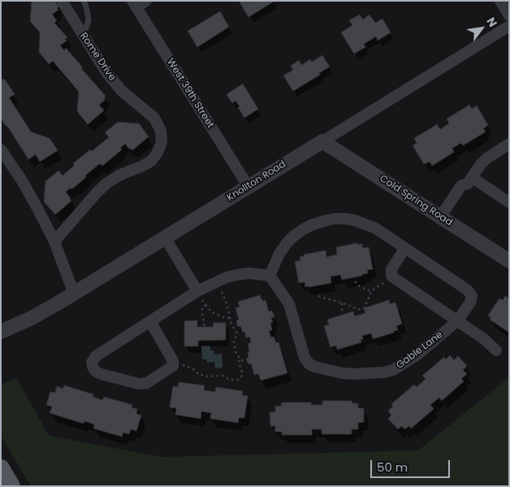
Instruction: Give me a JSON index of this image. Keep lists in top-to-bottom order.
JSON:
{
  "streets": {
    "street": [
      "Rome Drive",
      "West 39th Street",
      "Knollton Road",
      "Cold Spring Road",
      "Gable Lane"
    ]
  },
  "crossings": [
    ["West 39th Street", "Knollton Road"],
    ["Knollton Road", "Cold Spring Road"]
  ],
  "scale_bar": "50 m",
  "north": "top right"
}
